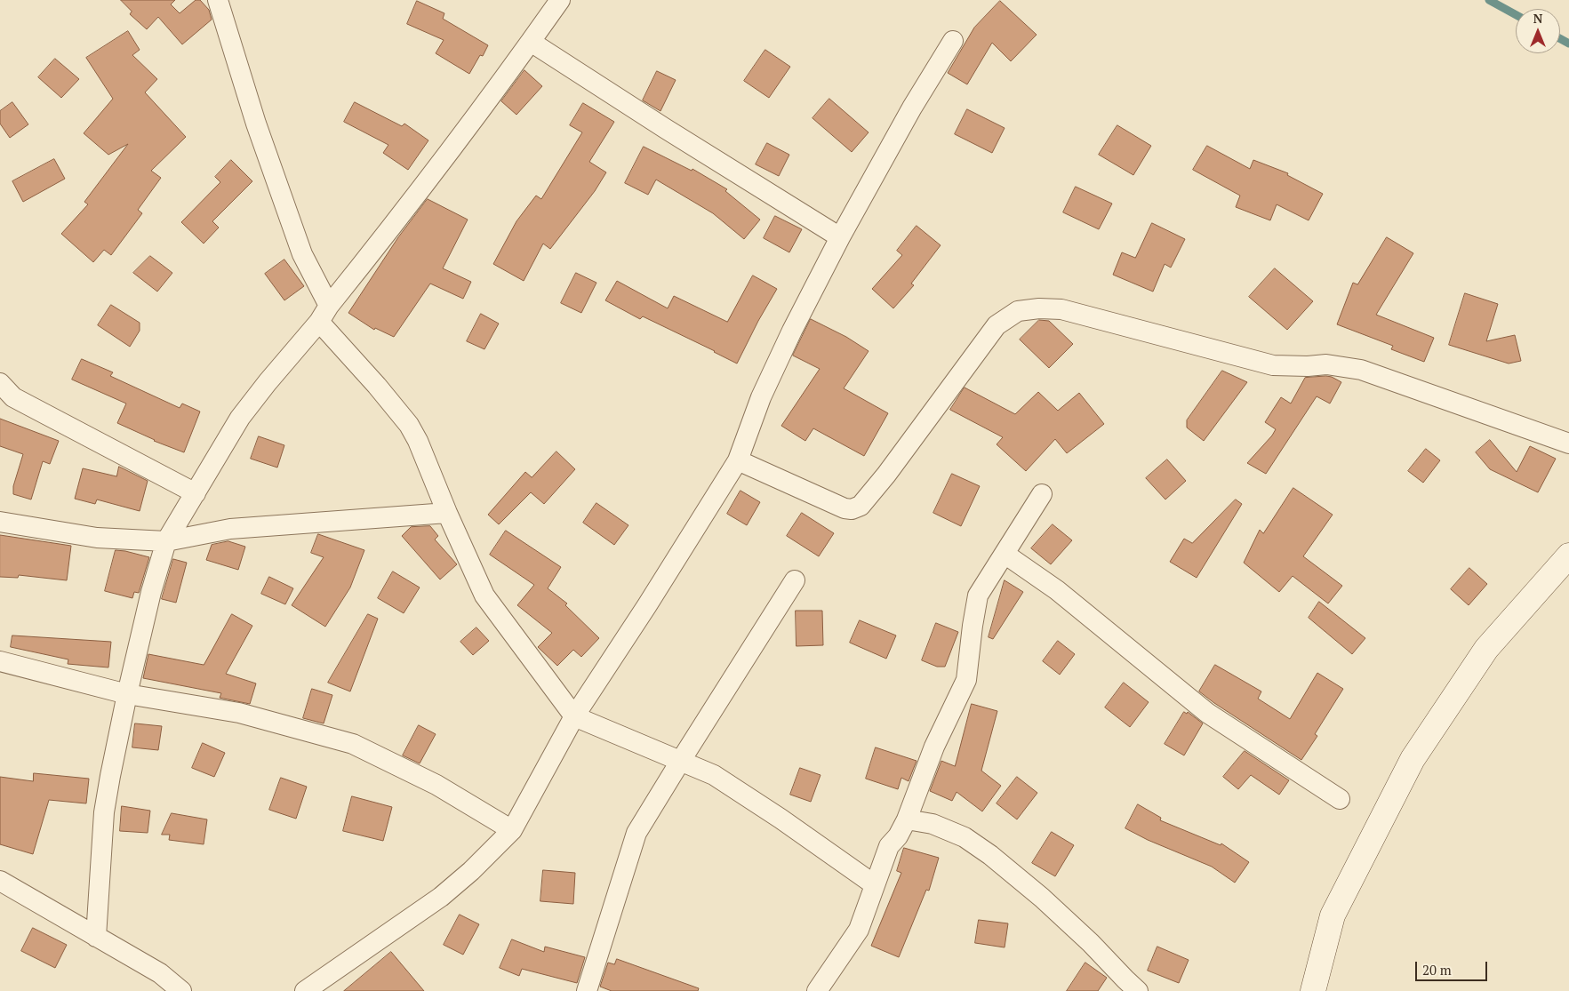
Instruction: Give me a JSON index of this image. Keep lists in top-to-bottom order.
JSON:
{
  "scale_bar": "20 m",
  "north": "top"
}
